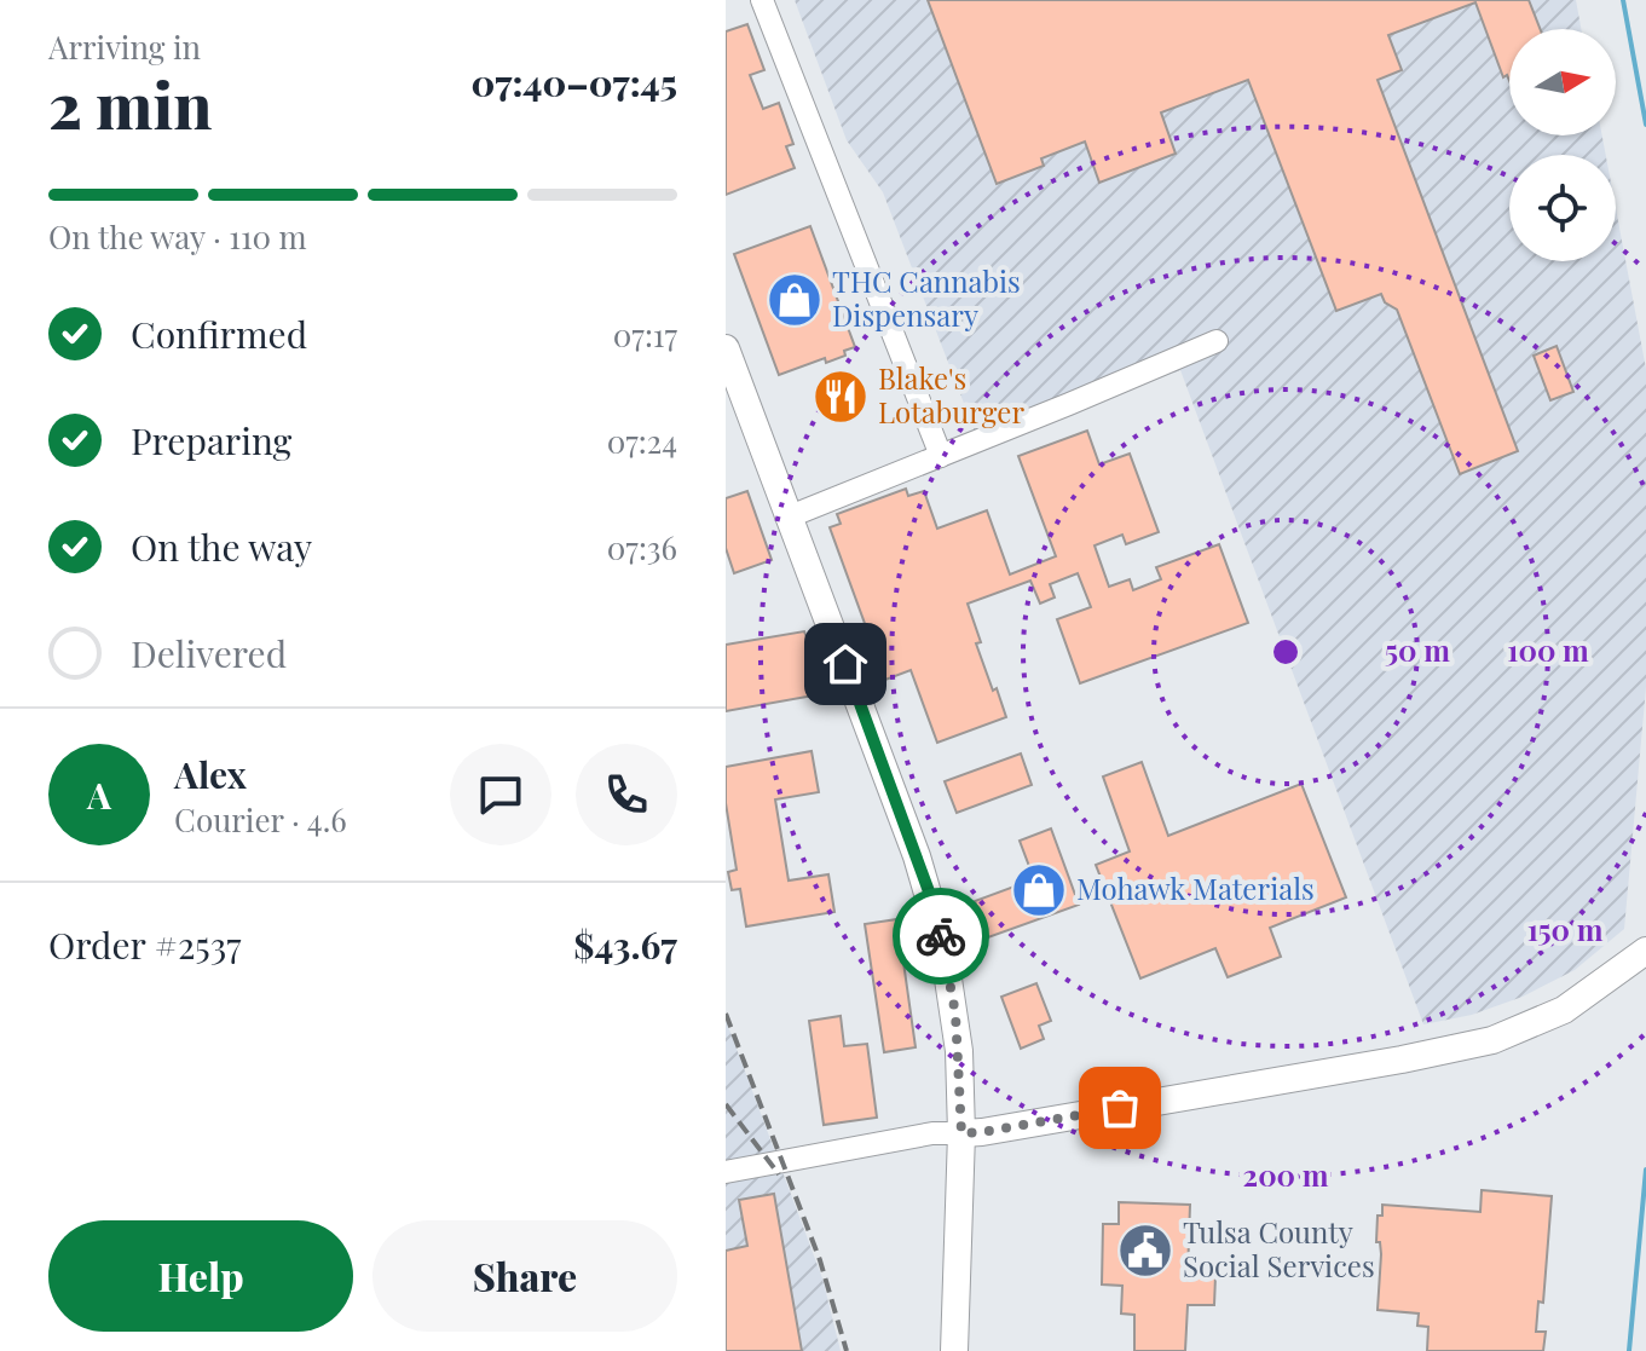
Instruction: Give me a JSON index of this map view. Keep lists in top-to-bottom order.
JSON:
{
  "places": {
    "shop": ["THC Cannabis Dispensary", "Mohawk Materials"],
    "restaurant": ["Blake's Lotaburger"],
    "public building": ["Tulsa County Social Services"]
  },
  "north": "right",
  "page": {
    "heading": ["2 min", "Arriving in", "07:40–07:45"],
    "panel": [
      "Alex",
      "Courier · 4.6",
      "Order #2537",
      "$43.67"
    ],
    "bar": "On the way · 110 m",
    "list": [
      ["Confirmed", "07:17"],
      ["Preparing", "07:24"],
      ["On the way", "07:36"],
      "Delivered"
    ],
    "round": "A",
    "buttons": ["Help", "Share"]
  },
  "rings": [
    "50 m",
    "100 m",
    "150 m",
    "200 m"
  ]
}
